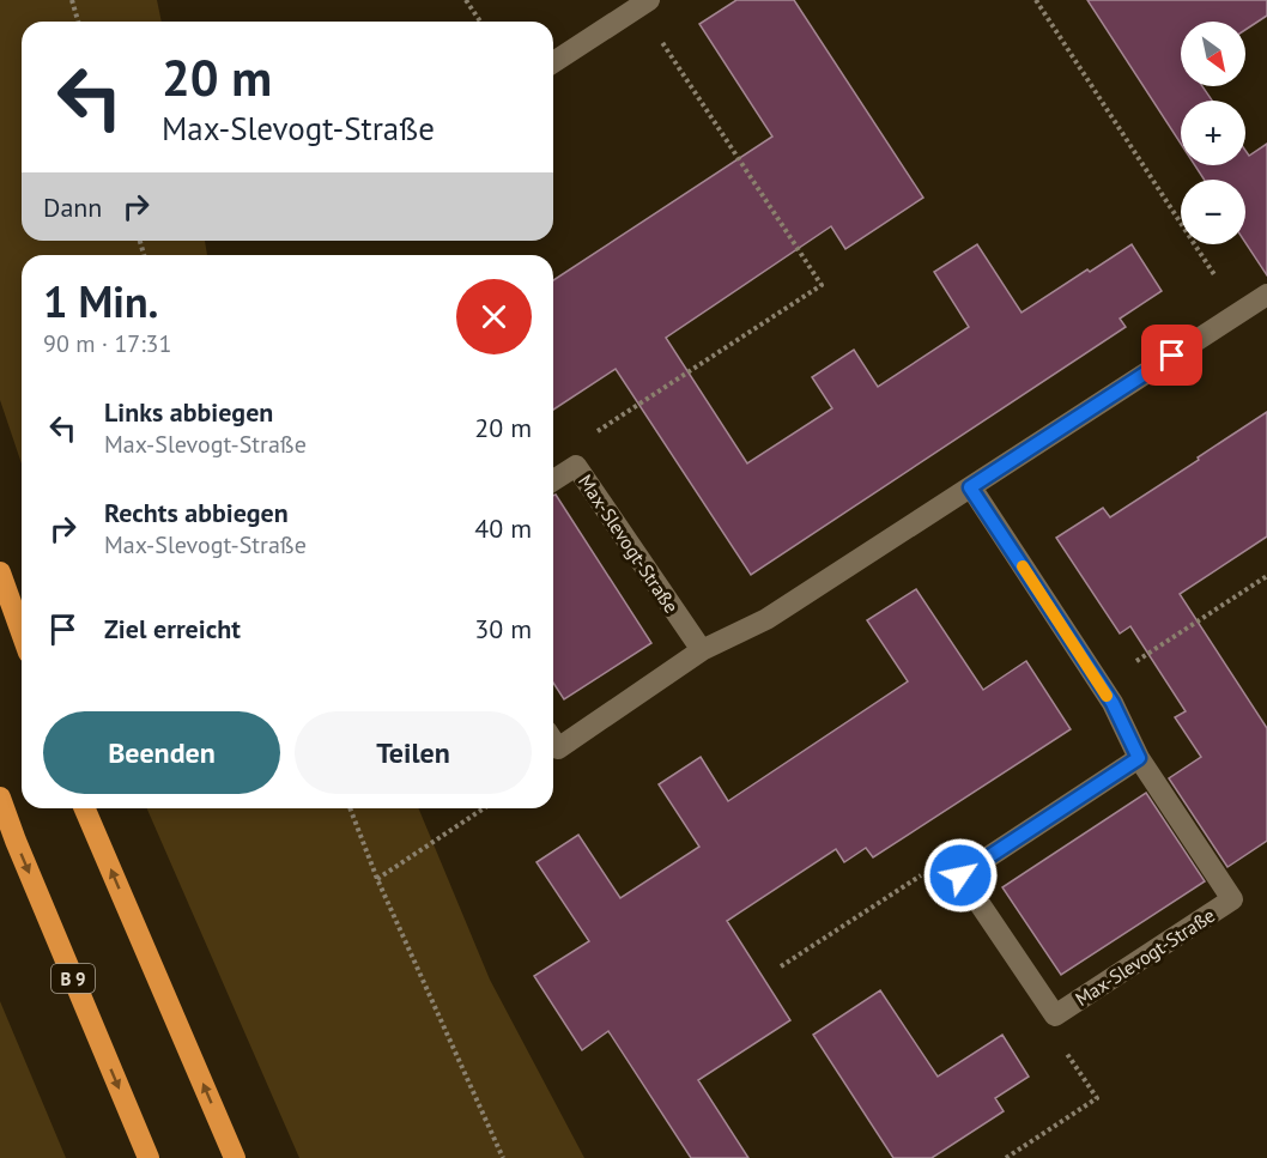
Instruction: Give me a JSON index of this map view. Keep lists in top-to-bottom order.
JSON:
{
  "streets": {
    "highway": ["B 9"],
    "street": ["Max-Slevogt-Straße"]
  },
  "north": "bottom right",
  "page": {
    "map_buttons": ["+", "−"],
    "turn": ["20 m", "Max-Slevogt-Straße"],
    "then": "Dann",
    "heading": ["1 Min.", "90 m · 17:31"],
    "list": [
      {
        "name": "Links abbiegen",
        "note": "Max-Slevogt-Straße",
        "value": "20 m"
      },
      {
        "name": "Rechts abbiegen",
        "note": "Max-Slevogt-Straße",
        "value": "40 m"
      },
      {
        "name": "Ziel erreicht",
        "value": "30 m"
      }
    ],
    "buttons": ["Beenden", "Teilen"]
  }
}
